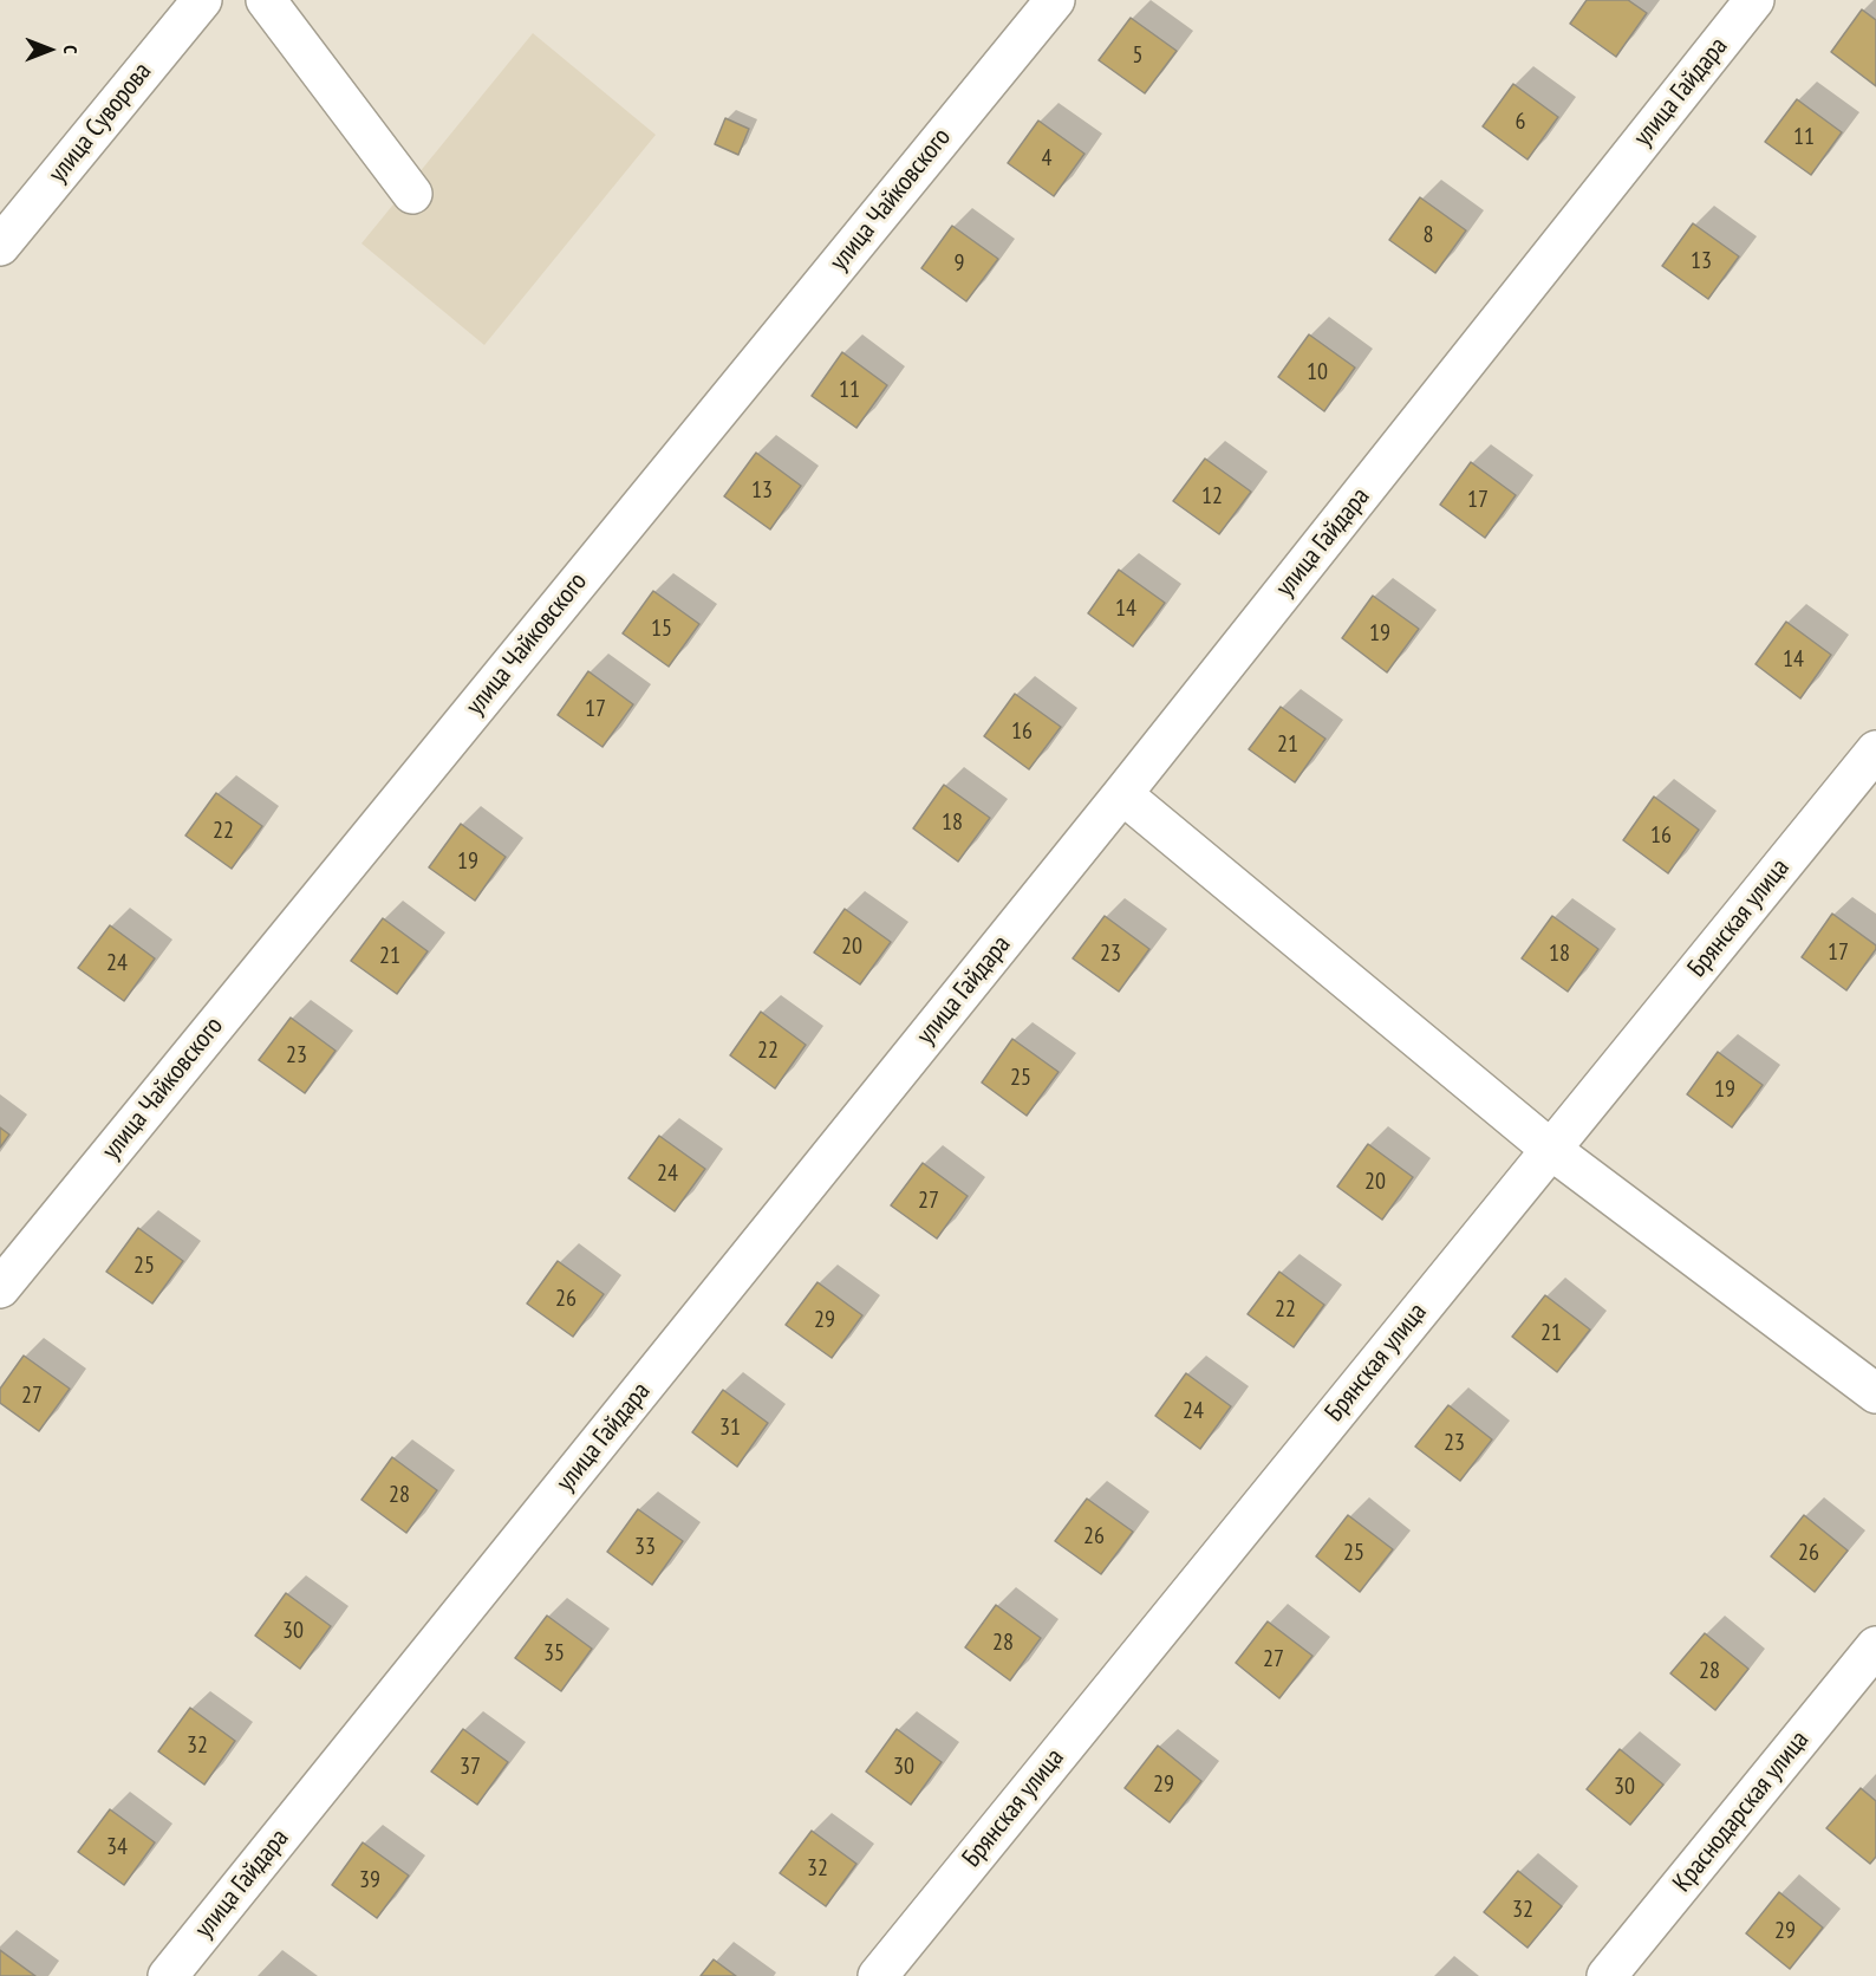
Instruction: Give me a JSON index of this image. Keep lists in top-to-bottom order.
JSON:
{
  "streets": {
    "street": [
      "улица Гайдара",
      "улица Суворова",
      "улица Чайковского",
      "Брянская улица",
      "Краснодарская улица"
    ]
  },
  "house_numbers": [
    "5",
    "6",
    "11",
    "4",
    "8",
    "13",
    "9",
    "10",
    "11",
    "13",
    "12",
    "17",
    "14",
    "15",
    "19",
    "14",
    "17",
    "16",
    "21",
    "18",
    "22",
    "16",
    "19",
    "20",
    "17",
    "23",
    "18",
    "21",
    "24",
    "22",
    "23",
    "25",
    "19",
    "24",
    "20",
    "27",
    "25",
    "26",
    "22",
    "29",
    "21",
    "27",
    "24",
    "31",
    "23",
    "28",
    "26",
    "33",
    "25",
    "26",
    "30",
    "28",
    "35",
    "27",
    "28",
    "32",
    "37",
    "30",
    "29",
    "30",
    "34",
    "32",
    "39",
    "32",
    "29"
  ],
  "north": "right"
}
